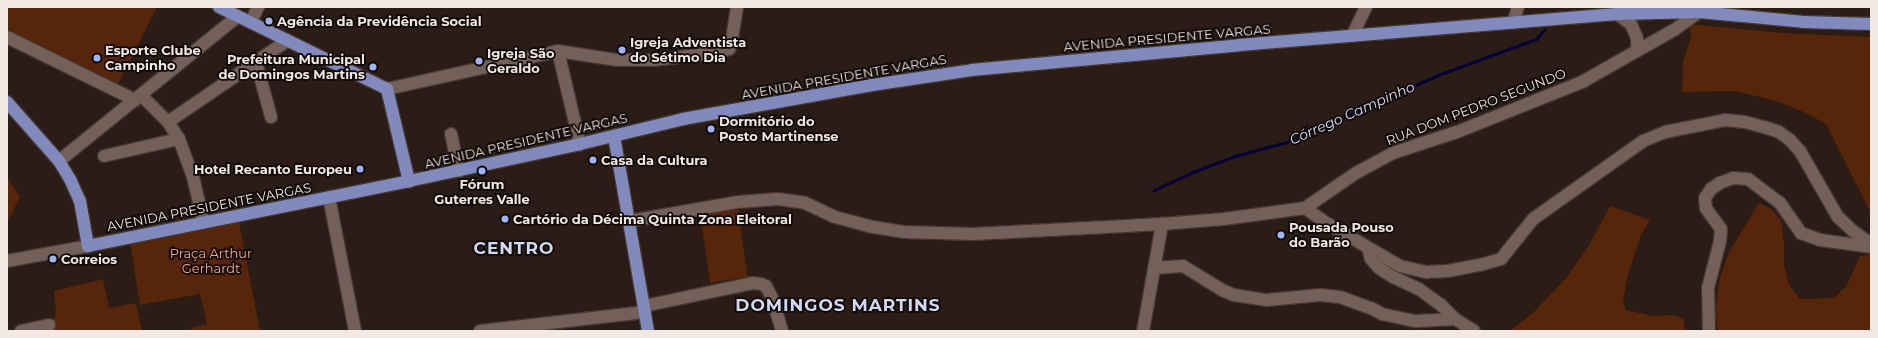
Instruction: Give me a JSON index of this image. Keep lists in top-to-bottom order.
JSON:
{
  "streets": {
    "main road": ["AVENIDA PRESIDENTE VARGAS"],
    "street": ["RUA DOM PEDRO SEGUNDO"]
  },
  "crossings": [
    ["AVENIDA PRESIDENTE VARGAS", "RUA DOM PEDRO SEGUNDO"]
  ],
  "districts": ["CENTRO", "DOMINGOS MARTINS"],
  "water": ["Córrego Campinho"],
  "parks": ["Praça Arthur Gerhardt"],
  "places": [
    "Agência da Previdência Social",
    "Igreja Adventista do Sétimo Dia",
    "Esporte Clube Campinho",
    "Igreja São Geraldo",
    "Prefeitura Municipal de Domingos Martins",
    "Dormitório do Posto Martinense",
    "Casa da Cultura",
    "Hotel Recanto Europeu",
    "Fórum Guterres Valle",
    "Cartório da Décima Quinta Zona Eleitoral",
    "Pousada Pouso do Barão",
    "Correios"
  ]
}
